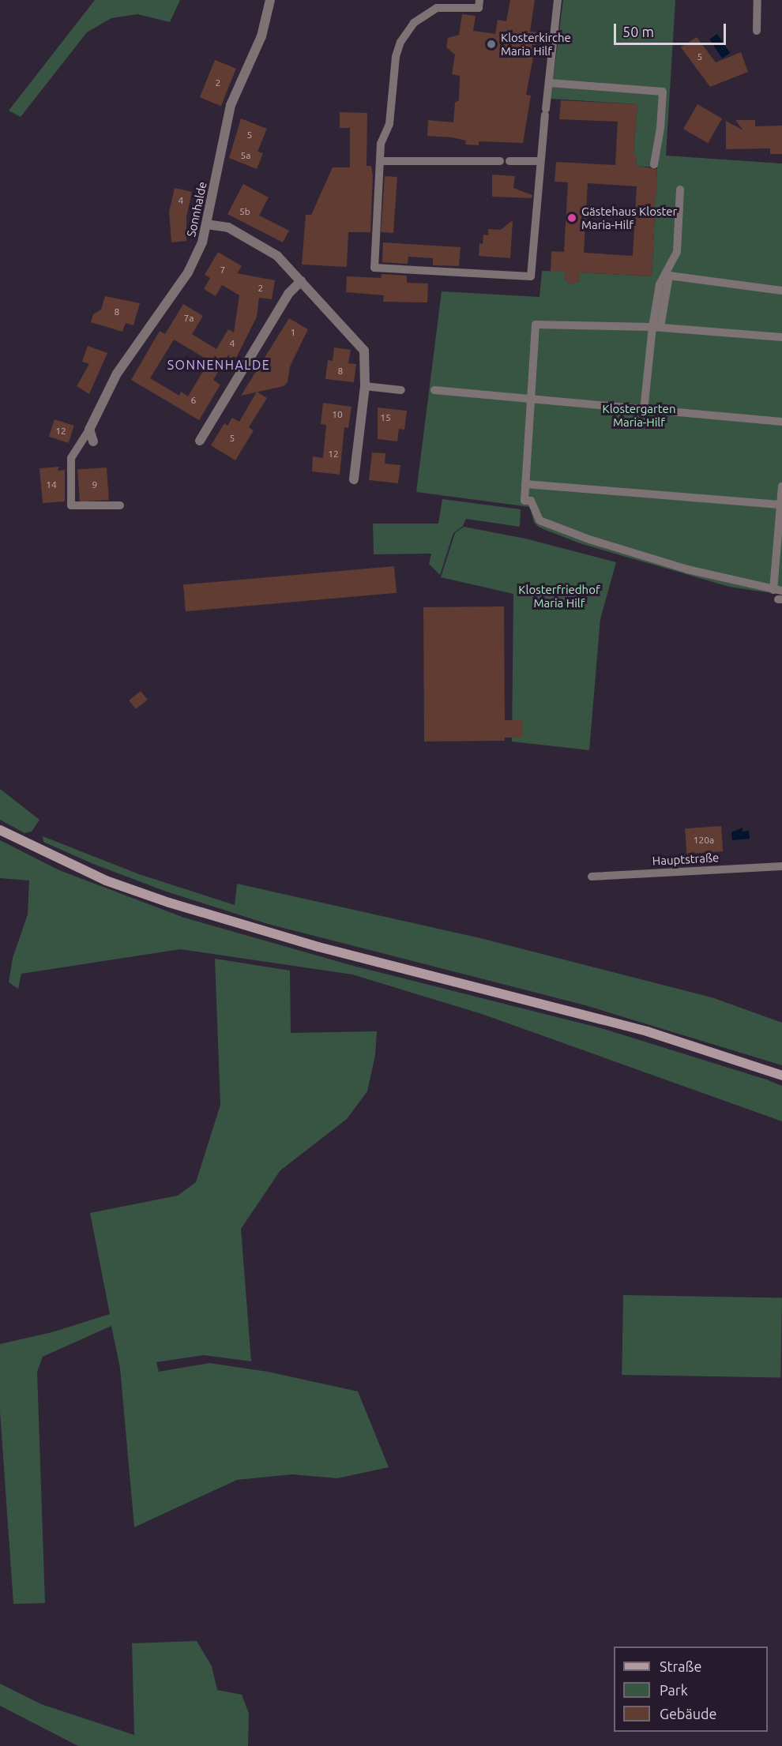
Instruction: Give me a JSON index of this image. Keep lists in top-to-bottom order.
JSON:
{
  "streets": {
    "street": ["Sonnhalde"],
    "lane": ["Hauptstraße"]
  },
  "districts": ["SONNENHALDE"],
  "parks": ["Klostergarten Maria-Hilf", "Klosterfriedhof Maria Hilf"],
  "places": ["Klosterkirche Maria Hilf", "Gästehaus Kloster Maria-Hilf"],
  "house_numbers": [
    "5",
    "2",
    "5",
    "5a",
    "4",
    "5b",
    "7",
    "2",
    "8",
    "7a",
    "1",
    "4",
    "8",
    "6",
    "10",
    "15",
    "12",
    "5",
    "12",
    "14",
    "9",
    "120a"
  ],
  "legend": ["Straße", "Park", "Gebäude"],
  "scale_bar": "50 m"
}
